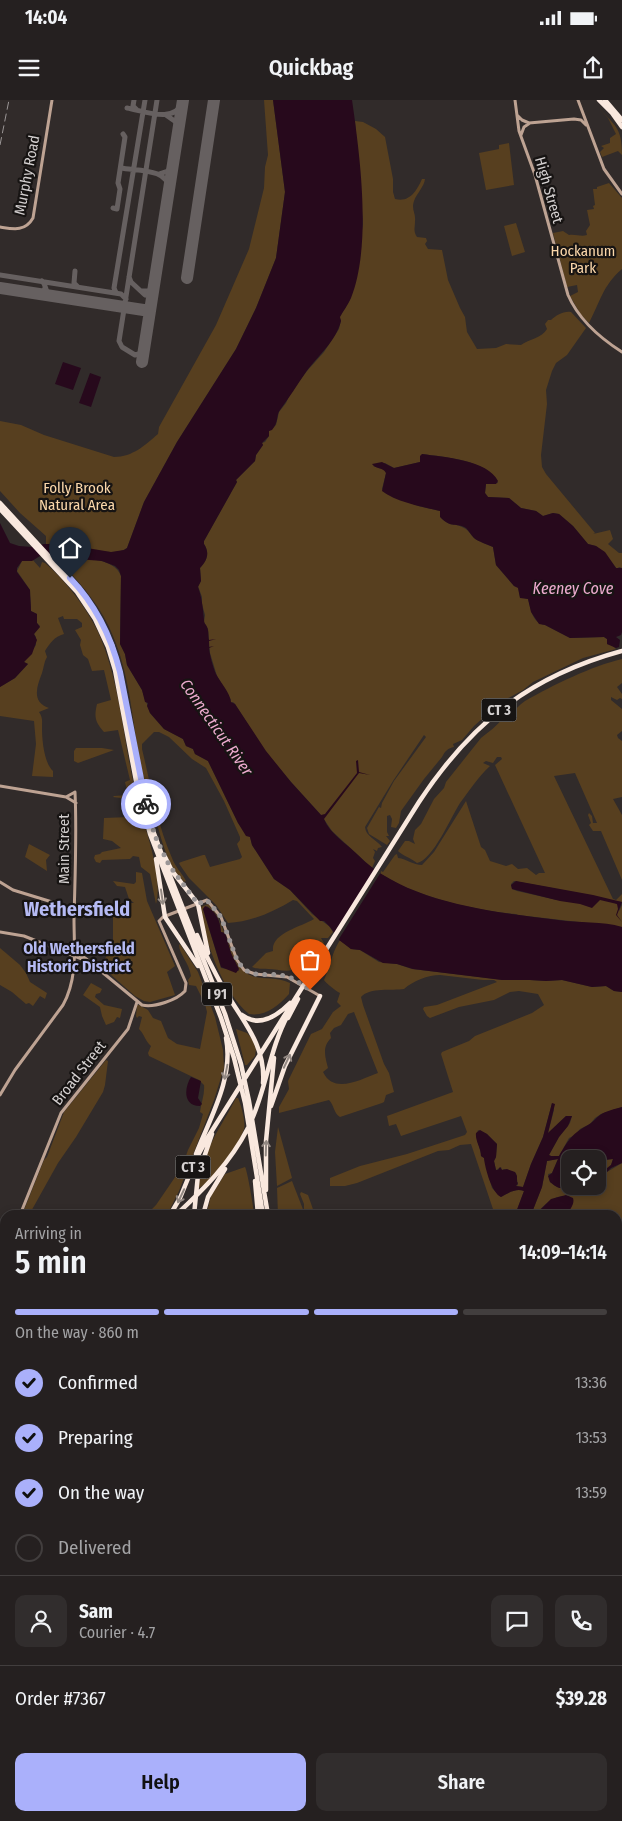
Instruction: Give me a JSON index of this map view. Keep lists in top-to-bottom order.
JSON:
{
  "streets": {
    "highway": ["CT 3", "I 91"],
    "street": [
      "Murphy Road",
      "High Street",
      "Main Street",
      "Broad Street"
    ]
  },
  "districts": ["Wethersfield", "Old Wethersfield Historic District"],
  "water": ["Keeney Cove", "Connecticut River"],
  "parks": ["Hockanum Park", "Folly Brook Natural Area"],
  "page": {
    "status": "14:04",
    "header": "Quickbag",
    "heading": ["5 min", "Arriving in", "14:09–14:14"],
    "panel": [
      "Sam",
      "Courier · 4.7",
      "Order #7367",
      "$39.28"
    ],
    "bar": "On the way · 860 m",
    "list": [
      ["Confirmed", "13:36"],
      ["Preparing", "13:53"],
      ["On the way", "13:59"],
      "Delivered"
    ],
    "buttons": ["Help", "Share"]
  }
}
